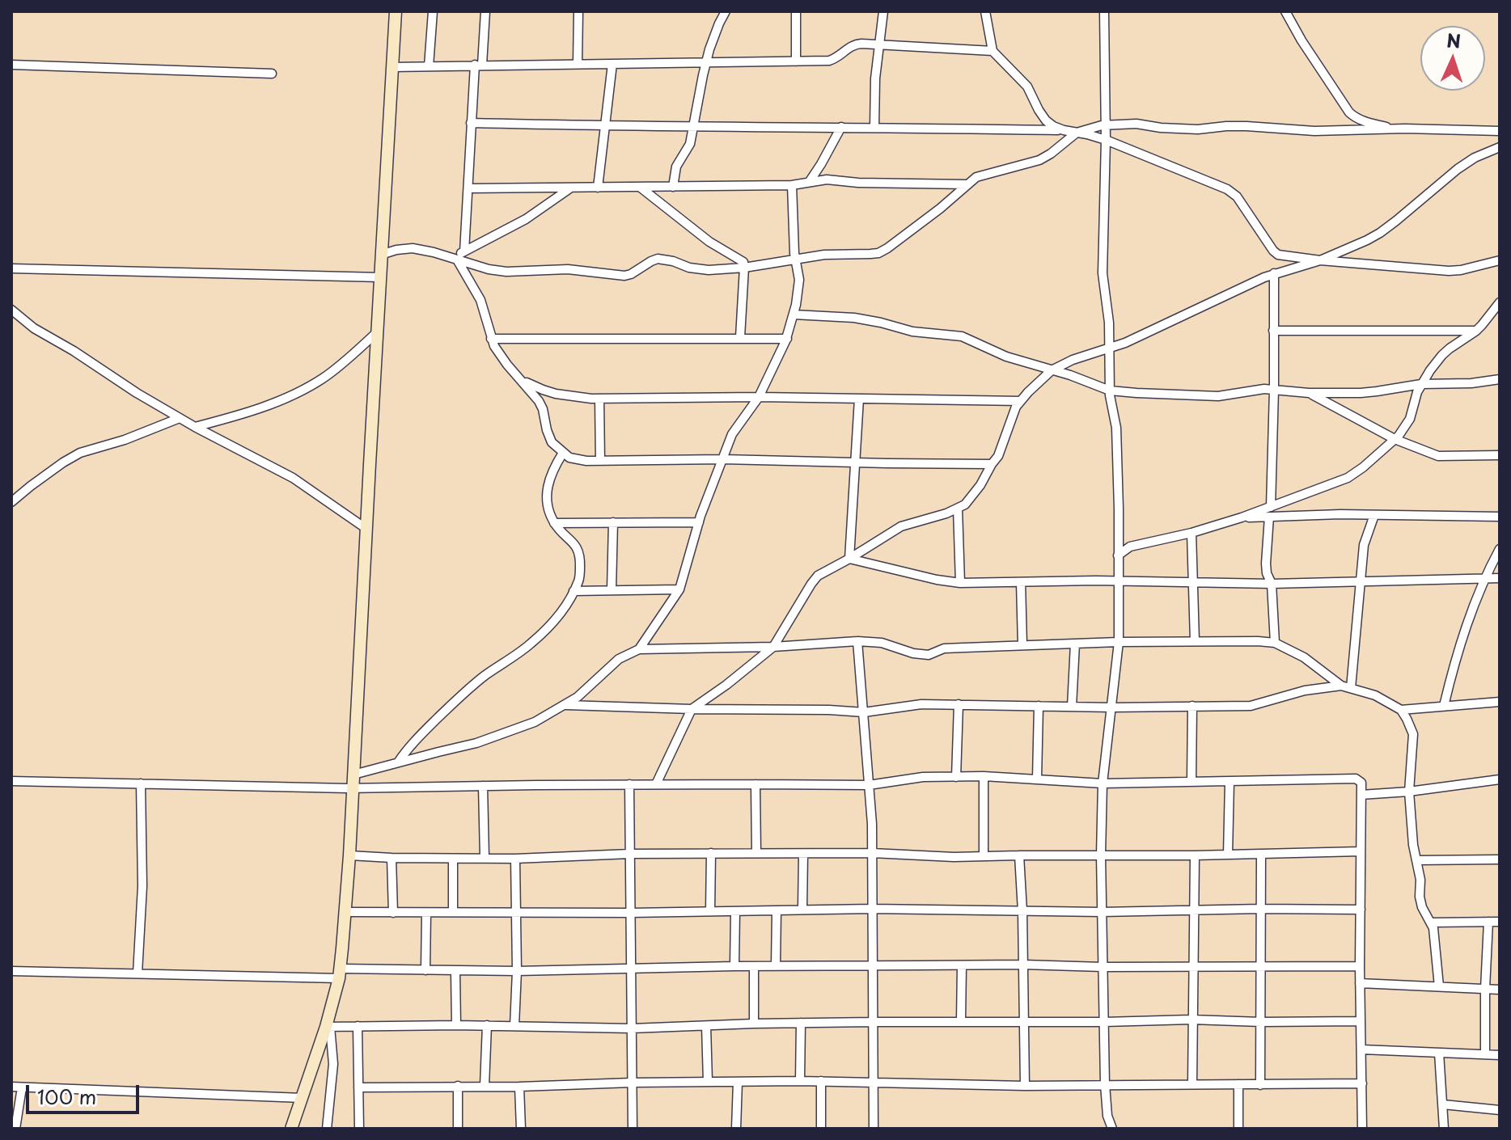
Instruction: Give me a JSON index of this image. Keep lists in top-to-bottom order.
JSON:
{
  "scale_bar": "100 m",
  "north": "top"
}
